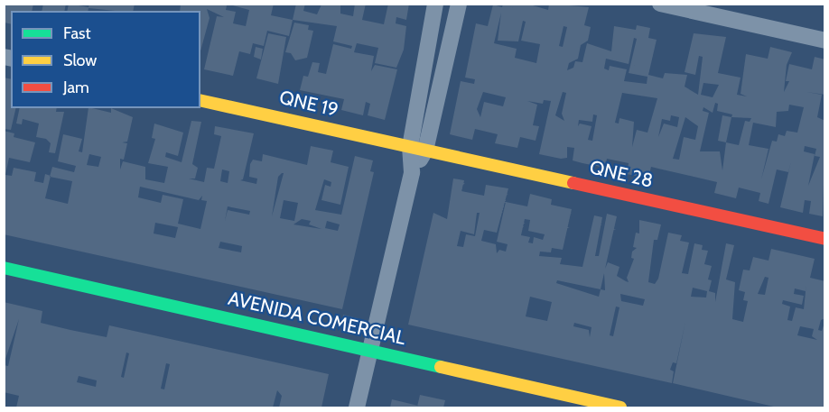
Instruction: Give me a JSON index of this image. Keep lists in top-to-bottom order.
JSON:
{
  "streets": {
    "main road": ["QNE 19", "QNE 28", "AVENIDA COMERCIAL"]
  },
  "crossings": [
    ["QNE 19", "QNE 28"]
  ],
  "legend": ["Fast", "Slow", "Jam"]
}
